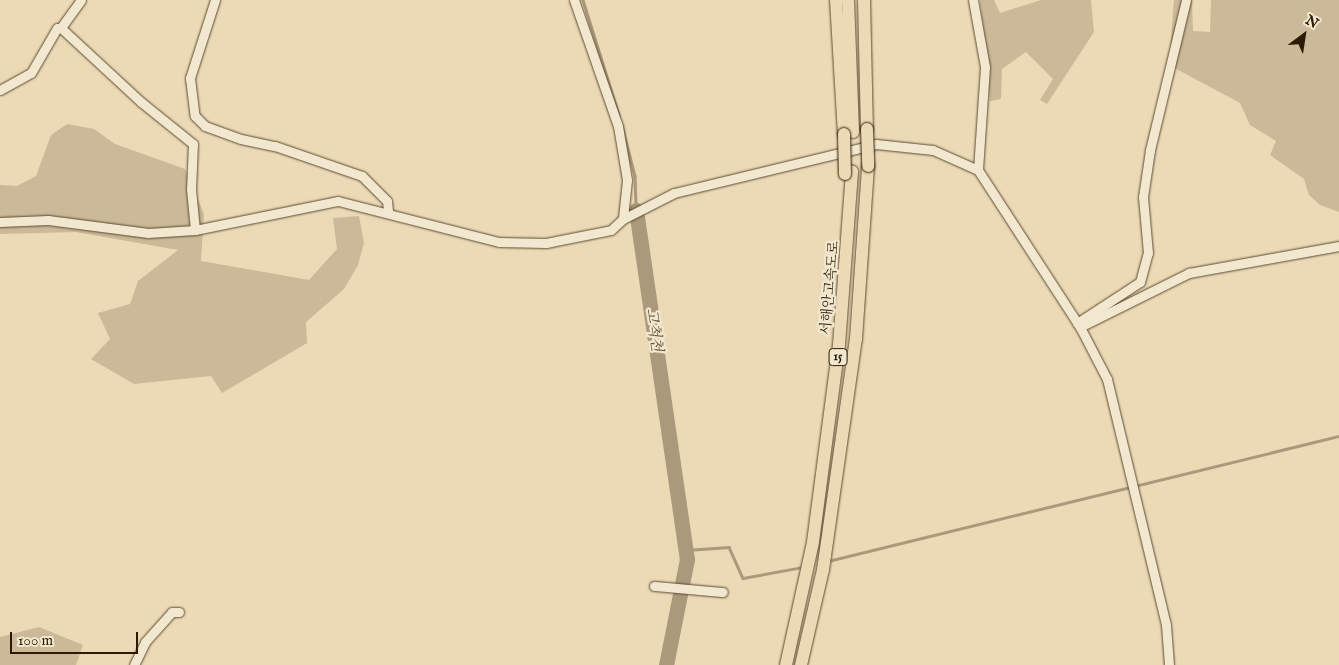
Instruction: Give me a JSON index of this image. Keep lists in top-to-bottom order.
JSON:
{
  "streets": {
    "highway": ["서해안고속도로", "15"]
  },
  "water": ["고척천"],
  "scale_bar": "100 m",
  "north": "top right"
}
